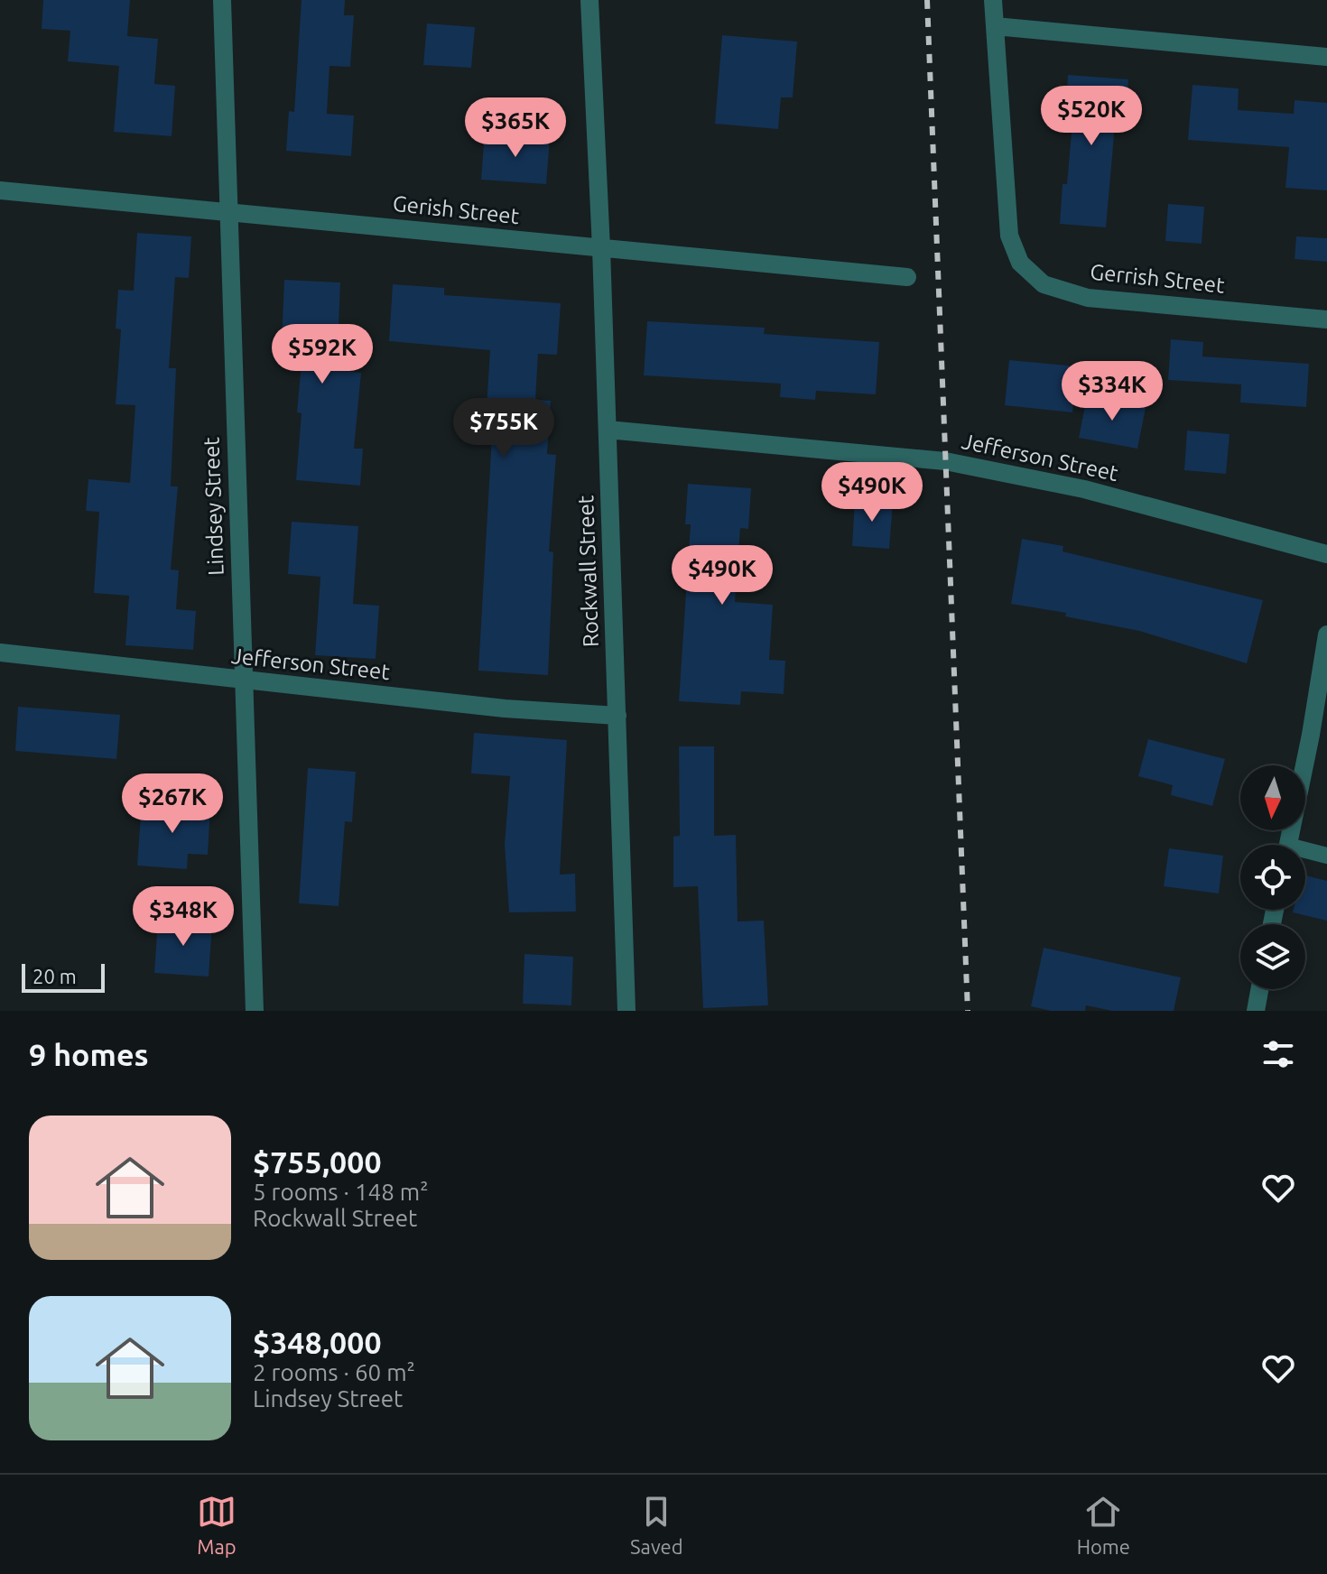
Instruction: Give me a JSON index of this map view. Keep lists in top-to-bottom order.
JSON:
{
  "streets": {
    "street": [
      "Gerish Street",
      "Gerrish Street",
      "Jefferson Street",
      "Lindsey Street",
      "Rockwall Street"
    ]
  },
  "crossings": [
    ["Gerish Street", "Lindsey Street"],
    ["Gerish Street", "Rockwall Street"],
    ["Jefferson Street", "Lindsey Street"],
    ["Jefferson Street", "Rockwall Street"]
  ],
  "scale_bar": "20 m",
  "north": "bottom",
  "page": {
    "price": [
      "$520K",
      "$365K",
      "$592K",
      "$334K",
      "$755K",
      "$490K",
      "$490K",
      "$267K",
      "$348K"
    ],
    "scale": "20 m",
    "heading": "9 homes",
    "list": [
      {
        "name": "$755,000",
        "note": "5 rooms · 148 m² · Rockwall Street"
      },
      {
        "name": "$348,000",
        "note": "2 rooms · 60 m² · Lindsey Street"
      }
    ],
    "tabs": ["Map", "Saved", "Home"]
  }
}
